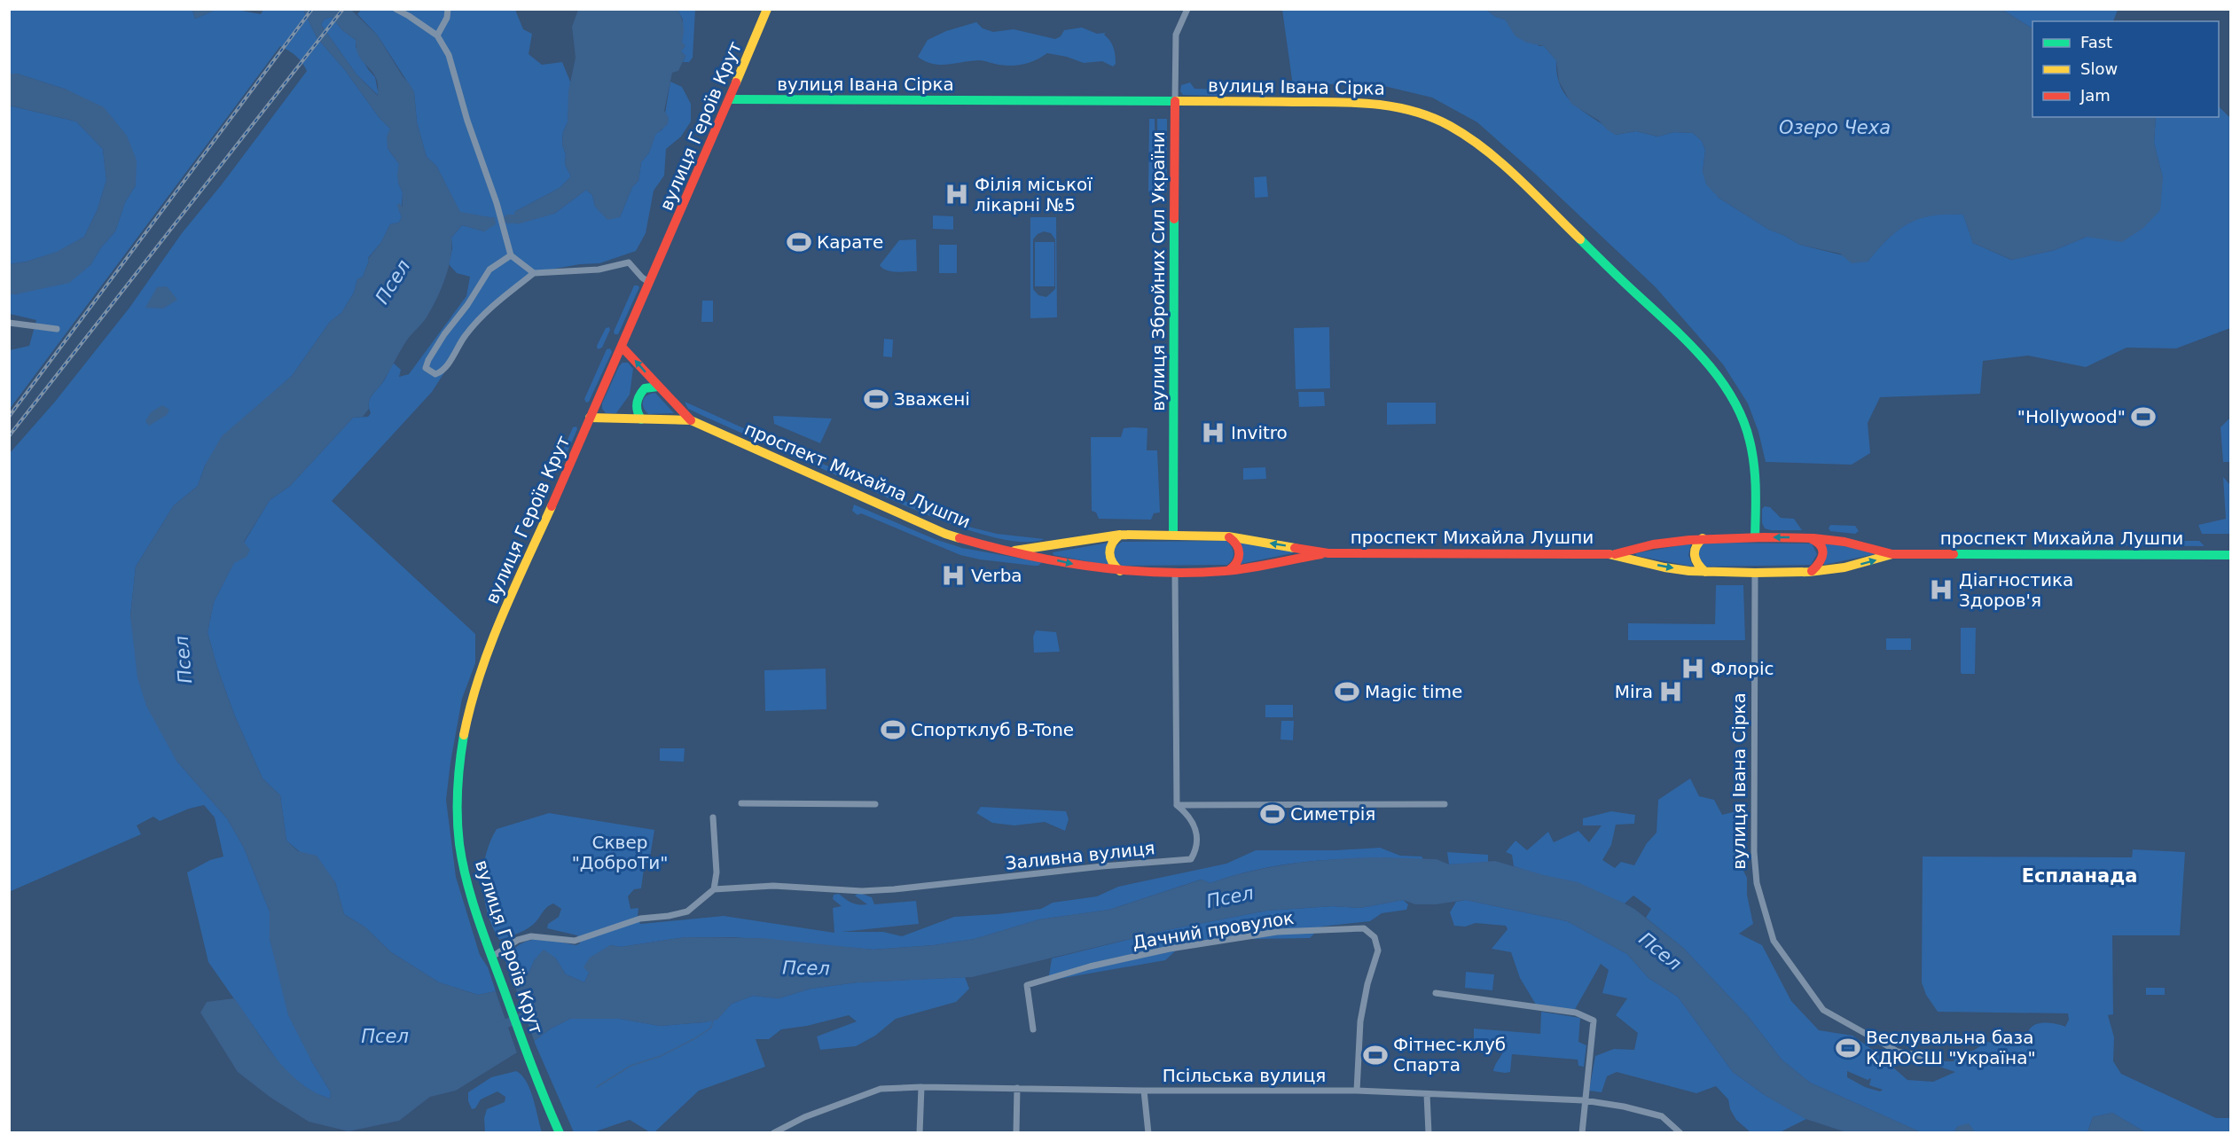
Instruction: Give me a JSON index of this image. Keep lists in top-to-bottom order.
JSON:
{
  "streets": {
    "main road": [
      "вулиця Івана Сірка",
      "вулиця Героїв Крут",
      "вулиця Збройних Сил України",
      "проспект Михайла Лушпи"
    ],
    "street": ["Заливна вулиця", "Дачний провулок", "Псільська вулиця"]
  },
  "crossings": [
    ["вулиця Івана Сірка", "вулиця Героїв Крут"],
    ["вулиця Івана Сірка", "вулиця Збройних Сил України"],
    ["вулиця Івана Сірка", "проспект Михайла Лушпи"],
    ["вулиця Героїв Крут", "проспект Михайла Лушпи"],
    ["вулиця Збройних Сил України", "проспект Михайла Лушпи"],
    ["Дачний провулок", "Псільська вулиця"]
  ],
  "districts": ["Еспланада"],
  "water": ["Озеро Чеха", "Псел"],
  "parks": ["Сквер \"ДоброТи\""],
  "places": {
    "hospital": [
      "Філія міської лікарні №5",
      "Invitro",
      "Verba",
      "Діагностика Здоров'я",
      "Флоріс",
      "Mira"
    ],
    "sports": [
      "Карате",
      "Зважені",
      "\"Hollywood\"",
      "Magic time",
      "Спортклуб B-Tone",
      "Симетрія",
      "Веслувальна база КДЮСШ \"Україна\"",
      "Фітнес-клуб Спарта"
    ]
  },
  "legend": ["Fast", "Slow", "Jam"]
}
